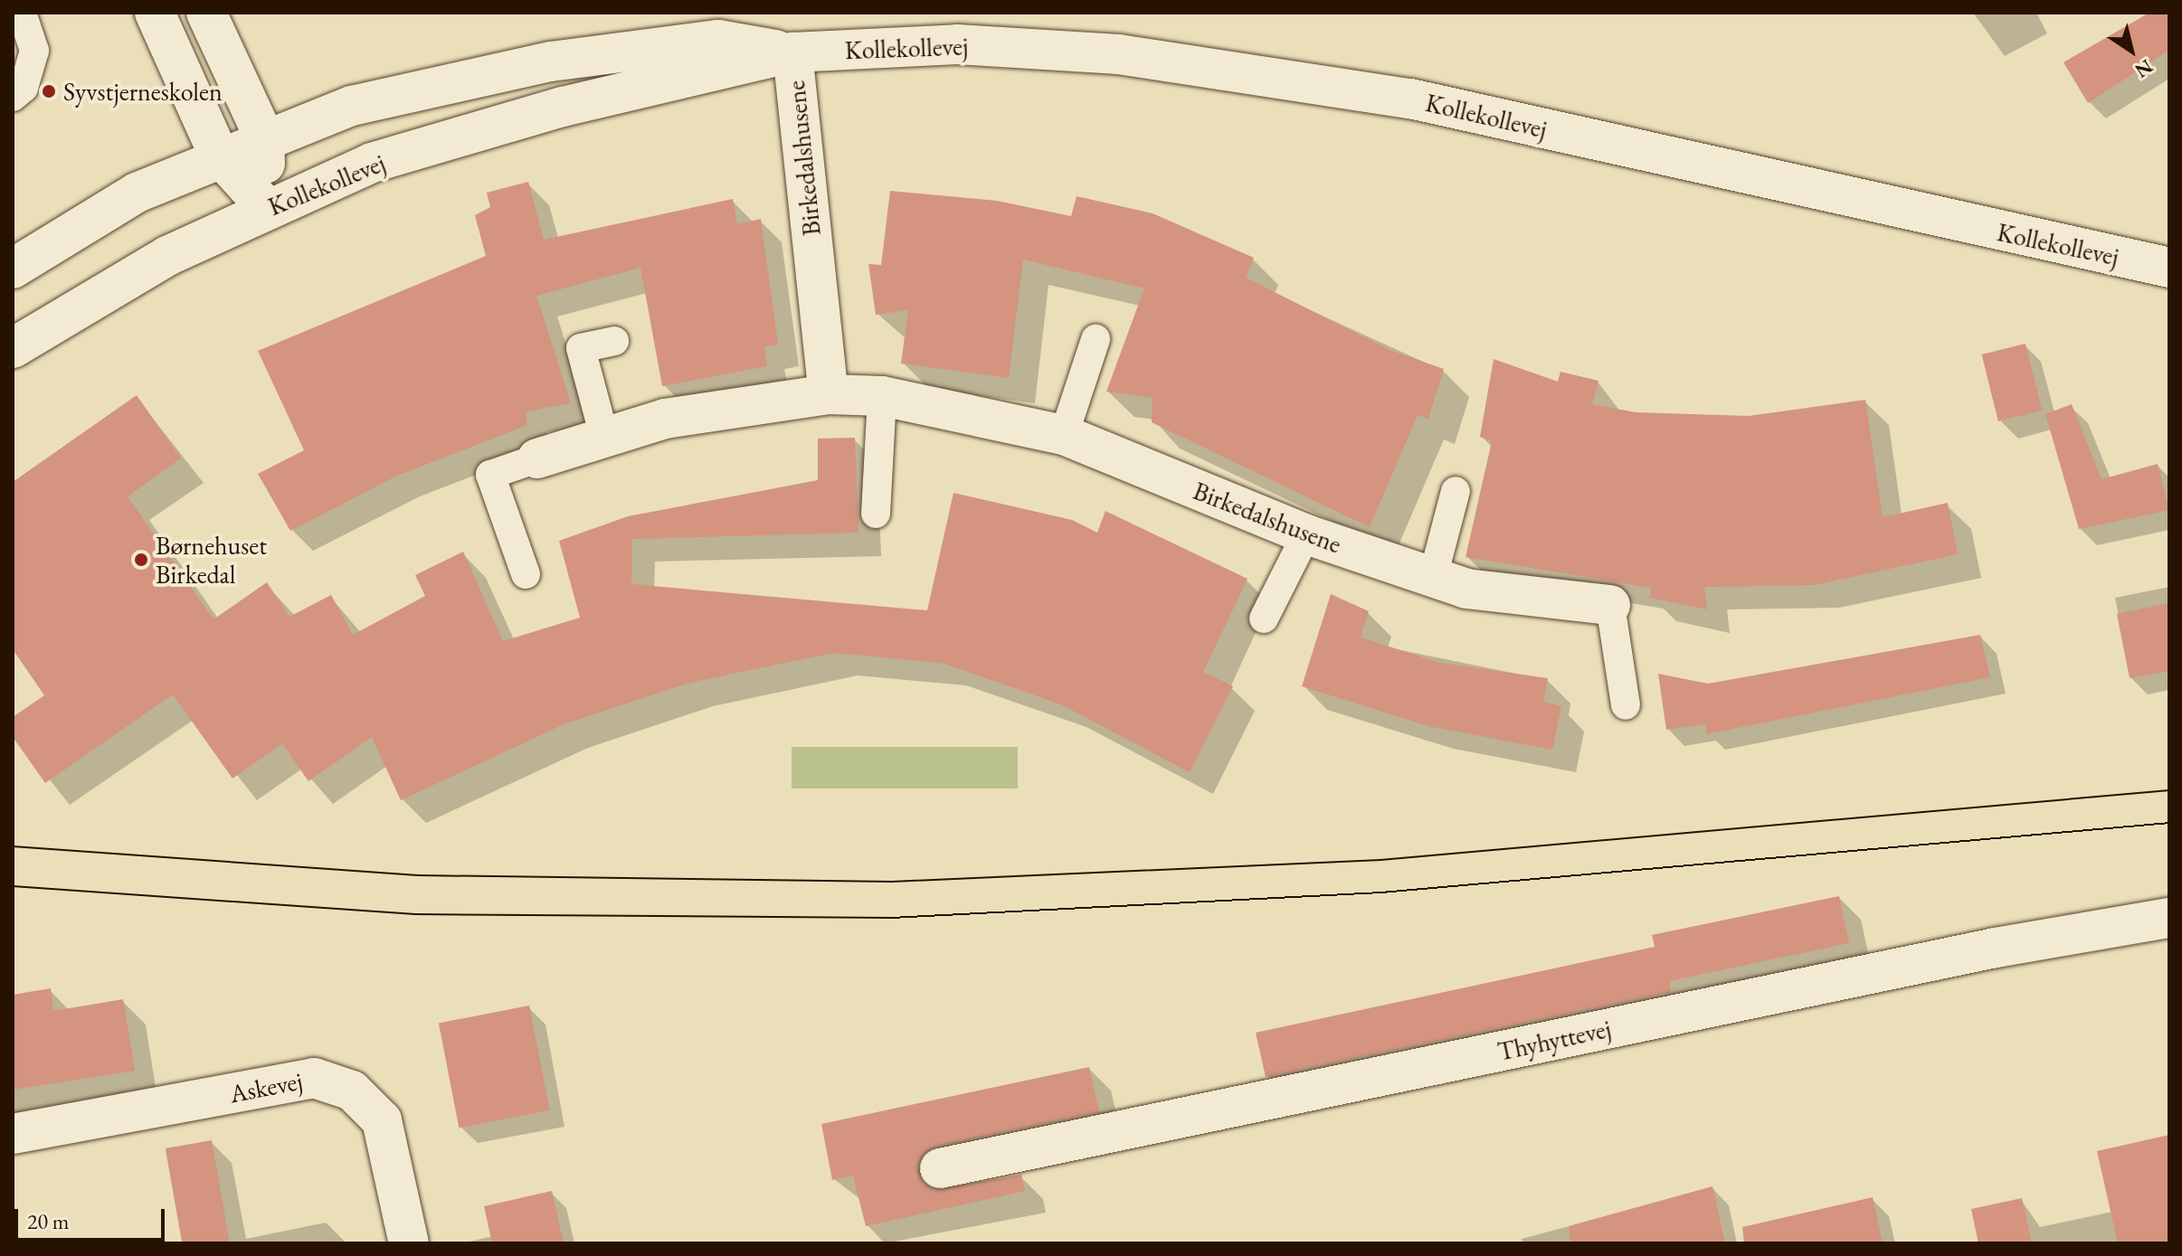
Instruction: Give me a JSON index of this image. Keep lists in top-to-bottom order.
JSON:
{
  "streets": {
    "street": [
      "Kollekollevej",
      "Birkedalshusene",
      "Thyhyttevej",
      "Askevej"
    ]
  },
  "crossings": [
    ["Kollekollevej", "Birkedalshusene"]
  ],
  "places": ["Syvstjerneskolen", "Børnehuset Birkedal"],
  "scale_bar": "20 m",
  "north": "bottom right"
}
